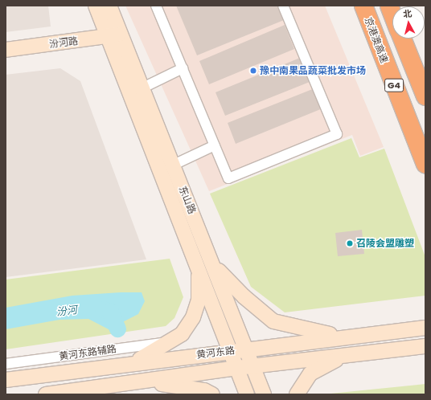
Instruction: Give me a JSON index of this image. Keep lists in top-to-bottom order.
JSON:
{
  "streets": {
    "highway": ["京港澳高速", "G4"],
    "street": [
      "汾河路",
      "东山路",
      "黄河东路辅路",
      "黄河东路"
    ]
  },
  "crossings": [
    ["汾河路", "东山路"],
    ["东山路", "黄河东路"]
  ],
  "water": ["汾河"],
  "places": ["豫中南果品蔬菜批发市场", "召陵会盟雕塑"],
  "north": "top"
}
